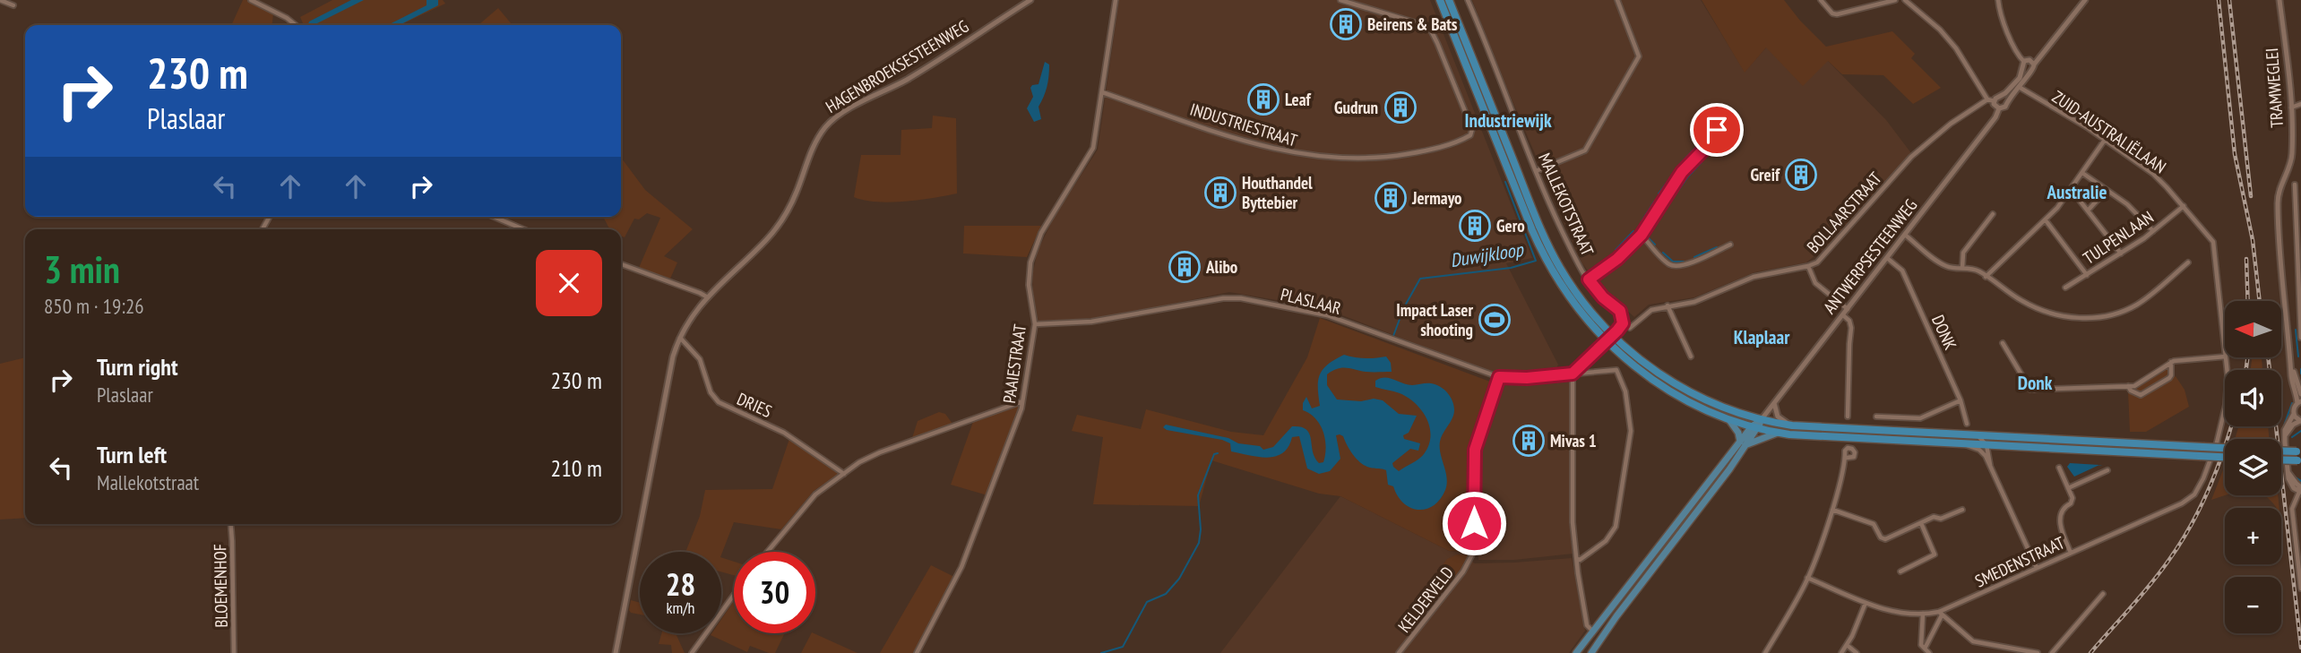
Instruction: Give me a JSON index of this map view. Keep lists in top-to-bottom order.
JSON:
{
  "streets": {
    "main road": ["ANTWERPSESTEENWEG"],
    "street": [
      "HAGENBROEKSESTEENWEG",
      "TRAMWEGLEI",
      "INDUSTRIESTRAAT",
      "ZUID-AUSTRALIËLAAN",
      "MALLEKOTSTRAAT",
      "BOLLAARSTRAAT",
      "TULPENLAAN",
      "PLASLAAR",
      "DONK",
      "PAAIESTRAAT",
      "DRIES",
      "SMEDENSTRAAT",
      "BLOEMENHOF",
      "KELDERVELD"
    ]
  },
  "crossings": [
    ["HAGENBROEKSESTEENWEG", "DRIES"],
    ["INDUSTRIESTRAAT", "PAAIESTRAAT"],
    ["ZUID-AUSTRALIËLAAN", "TULPENLAAN"],
    ["ZUID-AUSTRALIËLAAN", "ANTWERPSESTEENWEG"],
    ["ZUID-AUSTRALIËLAAN", "SMEDENSTRAAT"],
    ["ANTWERPSESTEENWEG", "DONK"],
    ["PLASLAAR", "PAAIESTRAAT"],
    ["PLASLAAR", "KELDERVELD"]
  ],
  "districts": [
    "Industriewijk",
    "Australie",
    "Klaplaar",
    "Donk"
  ],
  "water": ["Duwijkloop"],
  "places": {
    "building": [
      "Beirens & Bats",
      "Leaf",
      "Gudrun",
      "Greif",
      "Houthandel Byttebier",
      "Jermayo",
      "Gero",
      "Alibo",
      "Mivas 1"
    ],
    "sports": ["Impact Laser shooting"]
  },
  "north": "left",
  "page": {
    "turn": ["230 m", "Plaslaar"],
    "heading": ["3 min", "850 m · 19:26"],
    "map_buttons": ["+", "−"],
    "list": [
      {
        "name": "Turn right",
        "note": "Plaslaar",
        "value": "230 m"
      },
      {
        "name": "Turn left",
        "note": "Mallekotstraat",
        "value": "210 m"
      }
    ],
    "speed": "28 km/h",
    "limit": "30"
  }
}
